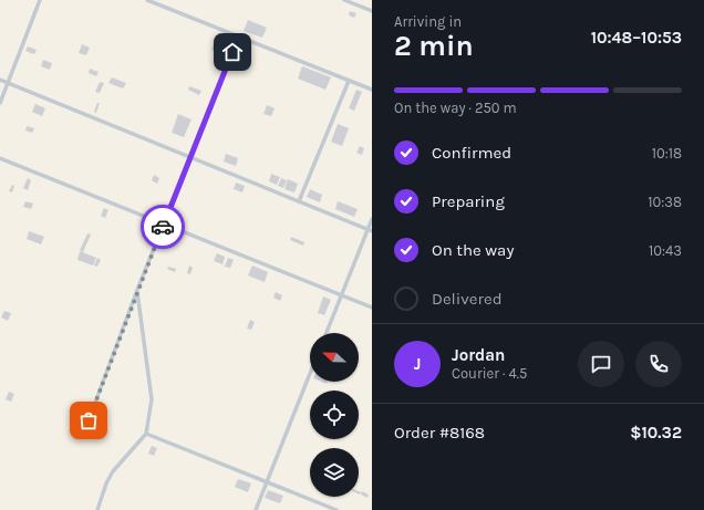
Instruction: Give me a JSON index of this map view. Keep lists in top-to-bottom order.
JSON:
{
  "north": "left",
  "page": {
    "heading": ["2 min", "Arriving in", "10:48–10:53"],
    "panel": [
      "Jordan",
      "Courier · 4.5",
      "Order #8168",
      "$10.32"
    ],
    "bar": "On the way · 250 m",
    "list": [
      ["Confirmed", "10:18"],
      ["Preparing", "10:38"],
      ["On the way", "10:43"],
      "Delivered"
    ],
    "round": "J"
  }
}
